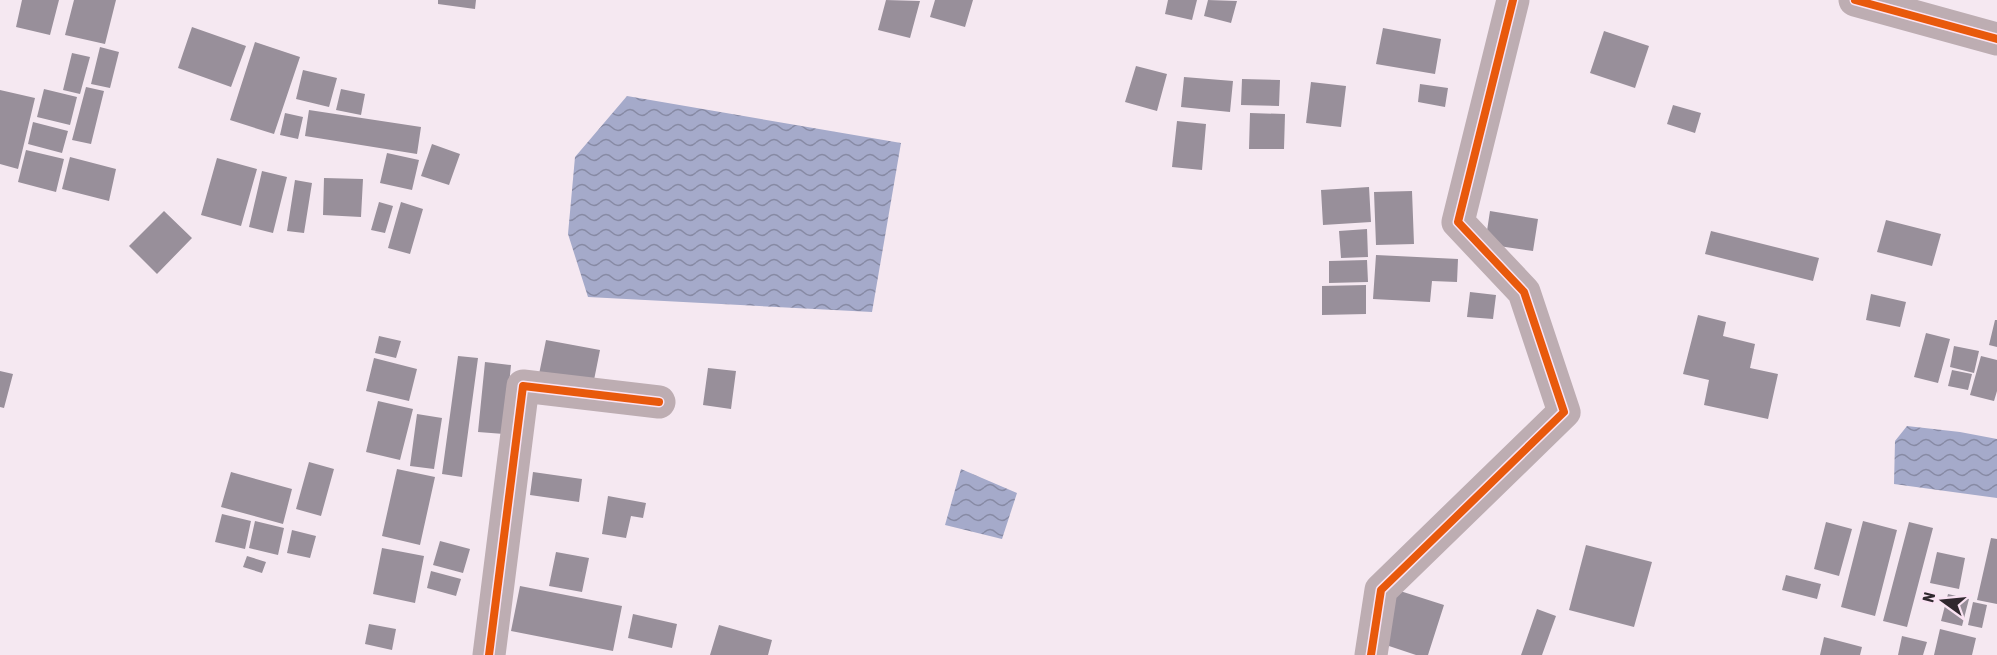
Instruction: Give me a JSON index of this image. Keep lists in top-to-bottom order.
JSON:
{
  "north": "left"
}
